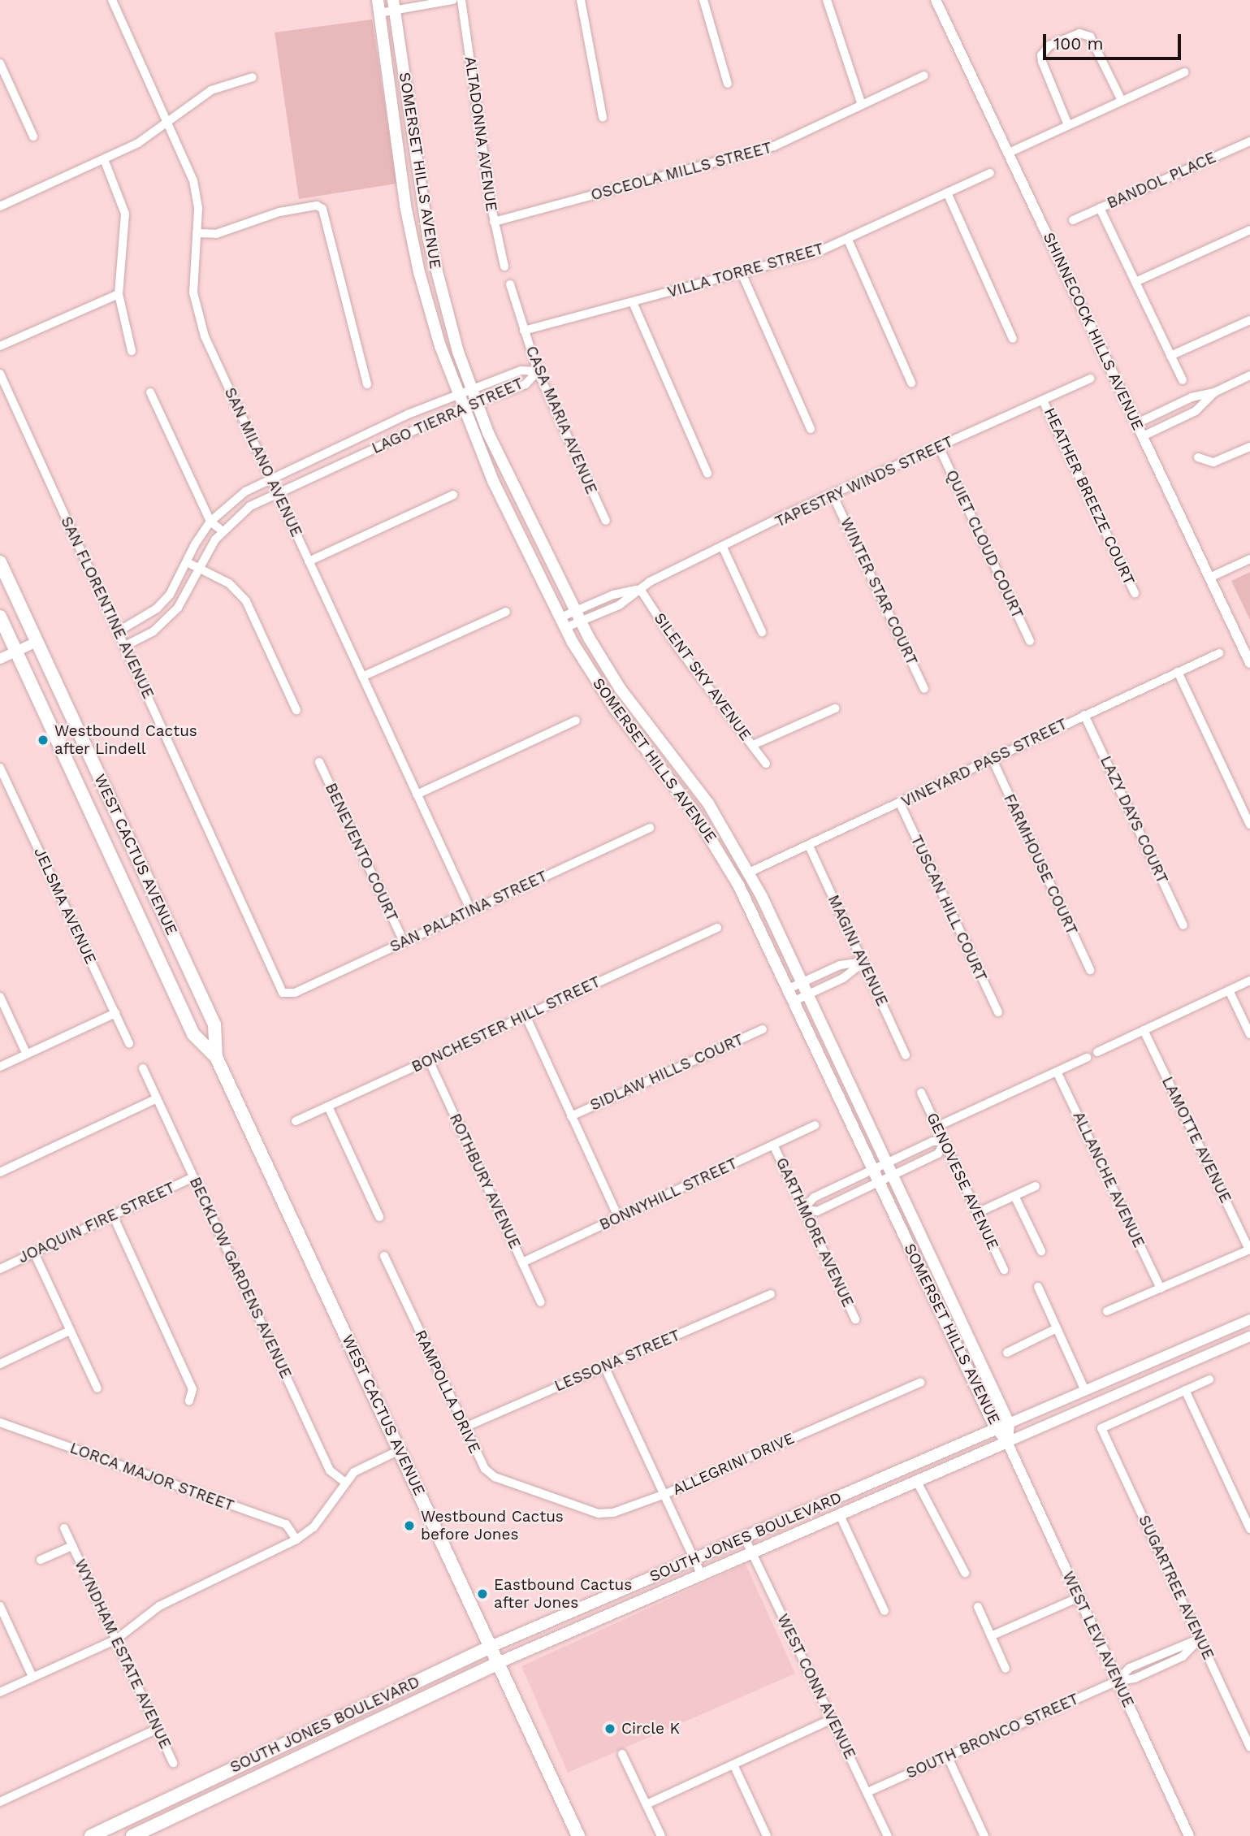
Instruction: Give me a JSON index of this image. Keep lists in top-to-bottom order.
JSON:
{
  "streets": {
    "main road": ["SOMERSET HILLS AVENUE", "WEST CACTUS AVENUE", "SOUTH JONES BOULEVARD"],
    "street": [
      "ALTADONNA AVENUE",
      "OSCEOLA MILLS STREET",
      "BANDOL PLACE",
      "VILLA TORRE STREET",
      "SHINNECOCK HILLS AVENUE",
      "LAGO TIERRA STREET",
      "CASA MARIA AVENUE",
      "SAN MILANO AVENUE",
      "TAPESTRY WINDS STREET",
      "HEATHER BREEZE COURT",
      "QUIET CLOUD COURT",
      "WINTER STAR COURT",
      "SAN FLORENTINE AVENUE",
      "SILENT SKY AVENUE",
      "VINEYARD PASS STREET",
      "LAZY DAYS COURT",
      "BENEVENTO COURT",
      "FARMHOUSE COURT",
      "JELSMA AVENUE",
      "TUSCAN HILL COURT",
      "SAN PALATINA STREET",
      "MAGINI AVENUE",
      "BONCHESTER HILL STREET",
      "SIDLAW HILLS COURT",
      "LAMOTTE AVENUE",
      "ALLANCHE AVENUE",
      "ROTHBURY AVENUE",
      "GENOVESE AVENUE",
      "BONNYHILL STREET",
      "JOAQUIN FIRE STREET",
      "GARTHMORE AVENUE",
      "BECKLOW GARDENS AVENUE",
      "LESSONA STREET",
      "RAMPOLLA DRIVE",
      "ALLEGRINI DRIVE",
      "LORCA MAJOR STREET",
      "SUGARTREE AVENUE",
      "WEST LEVI AVENUE",
      "WYNDHAM ESTATE AVENUE",
      "WEST CONN AVENUE",
      "SOUTH BRONCO STREET"
    ]
  },
  "crossings": [
    ["ALTADONNA AVENUE", "OSCEOLA MILLS STREET"],
    ["SOMERSET HILLS AVENUE", "LAGO TIERRA STREET"],
    ["SOMERSET HILLS AVENUE", "TAPESTRY WINDS STREET"],
    ["SOMERSET HILLS AVENUE", "VINEYARD PASS STREET"],
    ["SOMERSET HILLS AVENUE", "SOUTH JONES BOULEVARD"],
    ["SOMERSET HILLS AVENUE", "WEST LEVI AVENUE"],
    ["VILLA TORRE STREET", "CASA MARIA AVENUE"],
    ["LAGO TIERRA STREET", "CASA MARIA AVENUE"],
    ["LAGO TIERRA STREET", "SAN MILANO AVENUE"],
    ["LAGO TIERRA STREET", "SAN FLORENTINE AVENUE"],
    ["SAN MILANO AVENUE", "SAN PALATINA STREET"],
    ["TAPESTRY WINDS STREET", "HEATHER BREEZE COURT"],
    ["TAPESTRY WINDS STREET", "QUIET CLOUD COURT"],
    ["TAPESTRY WINDS STREET", "WINTER STAR COURT"],
    ["TAPESTRY WINDS STREET", "SILENT SKY AVENUE"],
    ["SAN FLORENTINE AVENUE", "SAN PALATINA STREET"],
    ["VINEYARD PASS STREET", "LAZY DAYS COURT"],
    ["VINEYARD PASS STREET", "FARMHOUSE COURT"],
    ["VINEYARD PASS STREET", "TUSCAN HILL COURT"],
    ["VINEYARD PASS STREET", "MAGINI AVENUE"],
    ["BENEVENTO COURT", "SAN PALATINA STREET"],
    ["WEST CACTUS AVENUE", "SOUTH JONES BOULEVARD"],
    ["BONCHESTER HILL STREET", "ROTHBURY AVENUE"],
    ["ROTHBURY AVENUE", "BONNYHILL STREET"],
    ["BONNYHILL STREET", "GARTHMORE AVENUE"],
    ["JOAQUIN FIRE STREET", "BECKLOW GARDENS AVENUE"],
    ["LESSONA STREET", "RAMPOLLA DRIVE"],
    ["RAMPOLLA DRIVE", "ALLEGRINI DRIVE"],
    ["SOUTH JONES BOULEVARD", "WEST LEVI AVENUE"],
    ["SOUTH JONES BOULEVARD", "WEST CONN AVENUE"],
    ["SUGARTREE AVENUE", "SOUTH BRONCO STREET"],
    ["WEST LEVI AVENUE", "SOUTH BRONCO STREET"],
    ["WEST CONN AVENUE", "SOUTH BRONCO STREET"]
  ],
  "places": [
    "Westbound Cactus after Lindell",
    "Westbound Cactus before Jones",
    "Eastbound Cactus after Jones",
    "Circle K"
  ],
  "scale_bar": "100 m"
}
